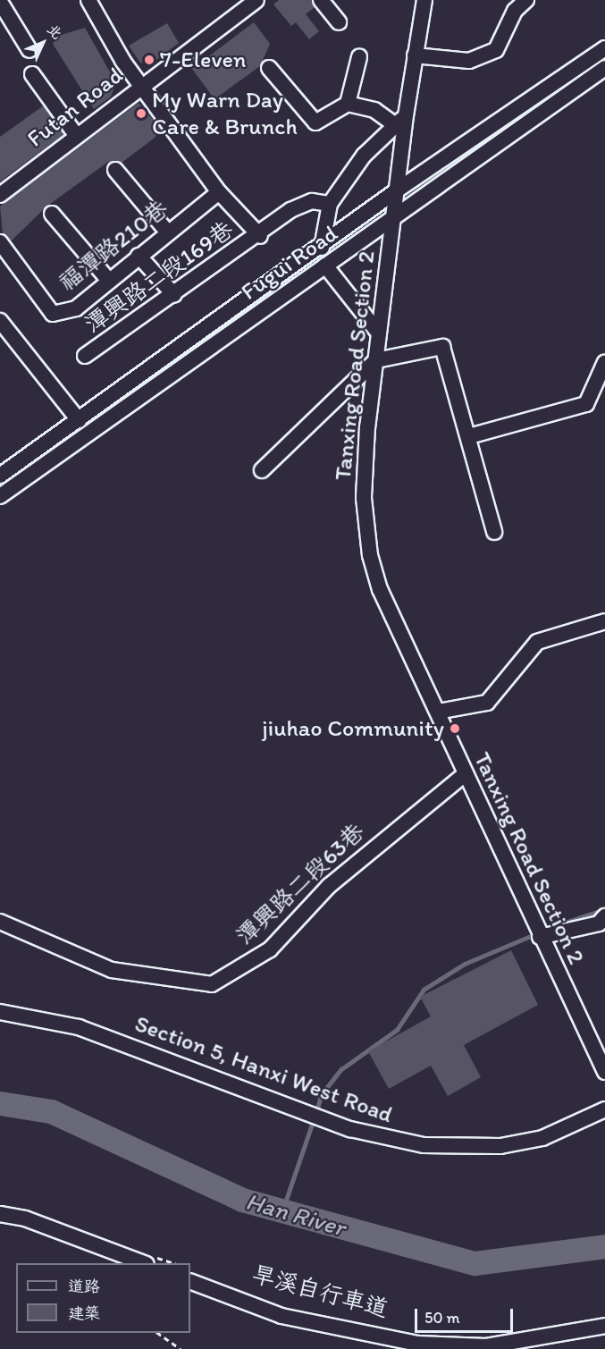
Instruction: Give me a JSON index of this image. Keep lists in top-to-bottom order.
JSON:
{
  "streets": {
    "street": [
      "Futan Road",
      "福潭路210巷",
      "Fugui Road",
      "潭興路二段169巷",
      "Tanxing Road Section 2",
      "潭興路二段63巷",
      "Section 5, Hanxi West Road"
    ]
  },
  "crossings": [
    ["Fugui Road", "Tanxing Road Section 2"],
    ["Tanxing Road Section 2", "潭興路二段63巷"]
  ],
  "water": ["Han River"],
  "places": ["7-Eleven", "My Warn Day Care & Brunch", "jiuhao Community"],
  "legend": ["道路", "建築"],
  "scale_bar": "50 m",
  "north": "top right"
}
